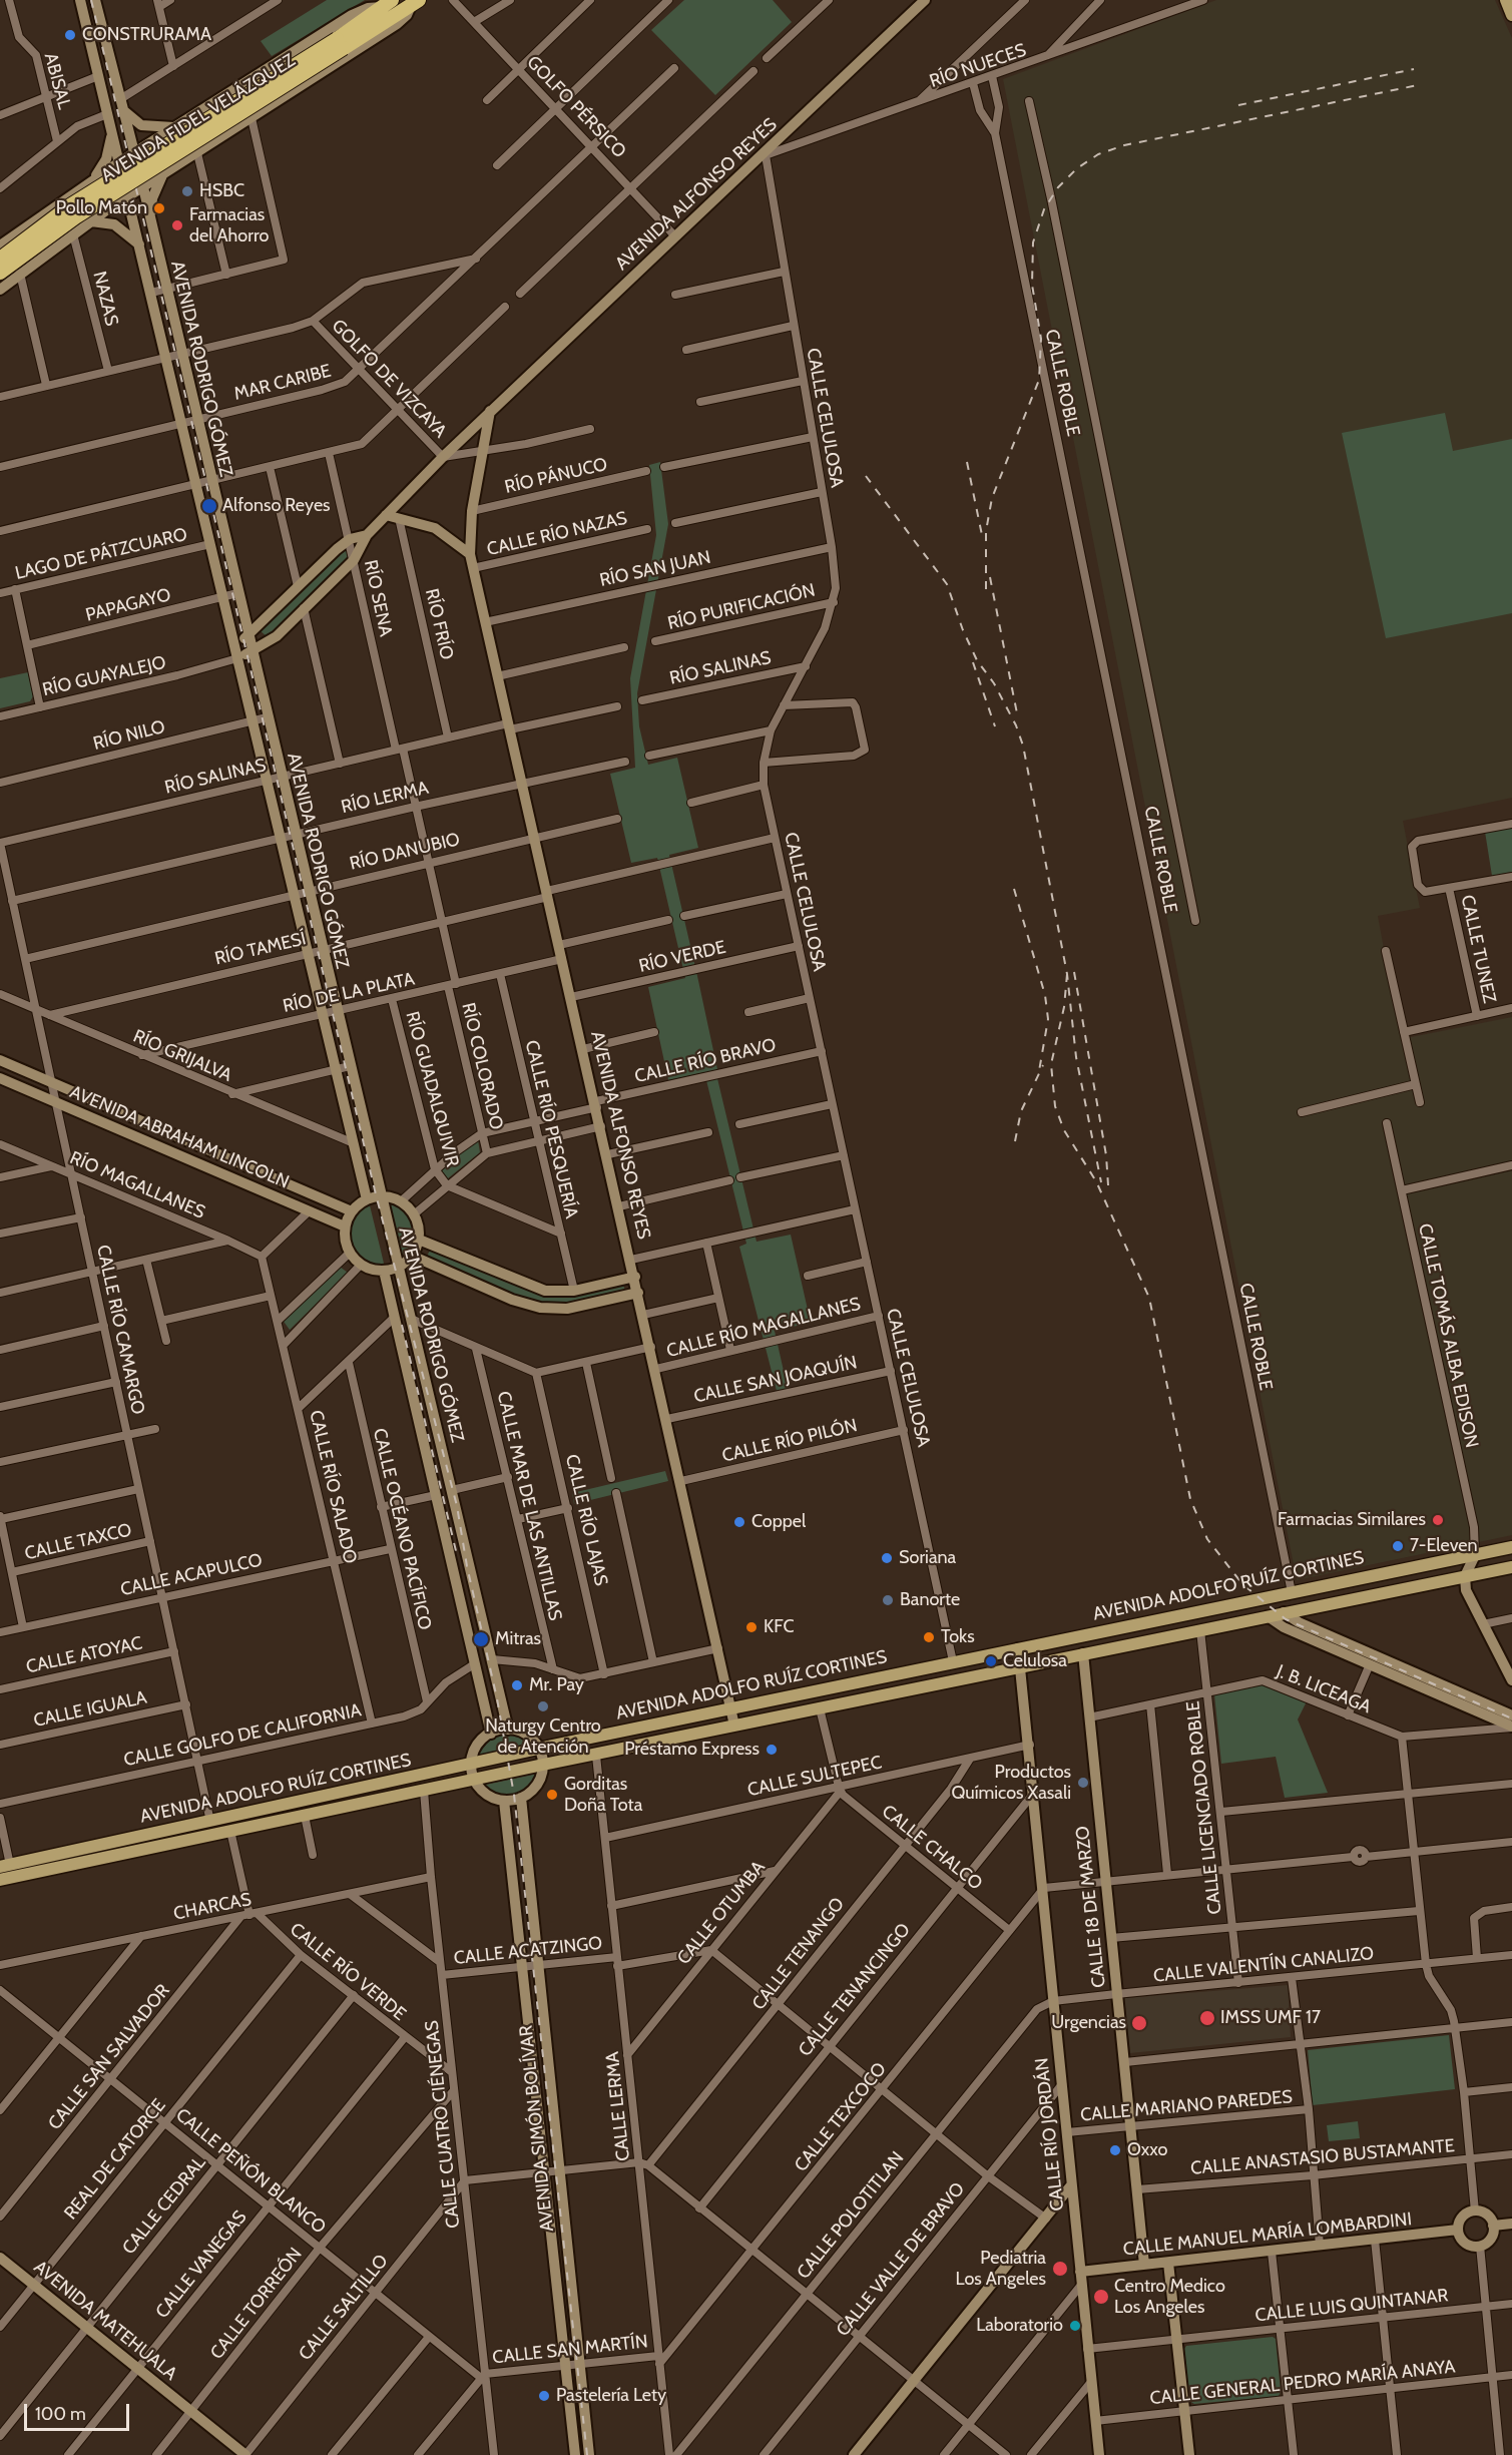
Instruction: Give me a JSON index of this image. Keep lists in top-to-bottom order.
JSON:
{
  "streets": {
    "highway": ["AVENIDA FIDEL VELÁZQUEZ"],
    "main road": ["AVENIDA ADOLFO RUÍZ CORTINES"],
    "street": [
      "RÍO NUECES",
      "ABISAL",
      "GOLFO PÉRSICO",
      "AVENIDA ALFONSO REYES",
      "NAZAS",
      "AVENIDA RODRIGO GÓMEZ",
      "GOLFO DE VIZCAYA",
      "MAR CARIBE",
      "CALLE ROBLE",
      "CALLE CELULOSA",
      "RÍO PÁNUCO",
      "CALLE RÍO NAZAS",
      "LAGO DE PÁTZCUARO",
      "RÍO SAN JUAN",
      "RÍO SENA",
      "PAPAGAYO",
      "RÍO PURIFICACIÓN",
      "RÍO FRÍO",
      "RÍO SALINAS",
      "RÍO GUAYALEJO",
      "RÍO NILO",
      "RÍO LERMA",
      "RÍO DANUBIO",
      "RÍO TAMESÍ",
      "CALLE TUNEZ",
      "RÍO VERDE",
      "RÍO DE LA PLATA",
      "RÍO GRIJALVA",
      "CALLE RÍO BRAVO",
      "RÍO COLORADO",
      "RÍO GUADALQUIVIR",
      "CALLE RÍO PESQUERÍA",
      "AVENIDA ABRAHAM LINCOLN",
      "RÍO MAGALLANES",
      "CALLE RÍO MAGALLANES",
      "CALLE RÍO CAMARGO",
      "CALLE TOMÁS ALBA EDISON",
      "CALLE SAN JOAQUÍN",
      "CALLE RÍO PILÓN",
      "CALLE RÍO SALADO",
      "CALLE MAR DE LAS ANTILLAS",
      "CALLE RÍO LAJAS",
      "CALLE OCÉANO PACÍFICO",
      "CALLE TAXCO",
      "CALLE ACAPULCO",
      "CALLE ATOYAC",
      "J. B. LICEAGA",
      "CALLE IGUALA",
      "CALLE GOLFO DE CALIFORNIA",
      "CALLE SULTEPEC",
      "CALLE LICENCIADO ROBLE",
      "CALLE CHALCO",
      "CHARCAS",
      "CALLE 18 DE MARZO",
      "CALLE OTUMBA",
      "CALLE ACATZINGO",
      "CALLE TENANGO",
      "CALLE VALENTÍN CANALIZO",
      "CALLE RÍO VERDE",
      "CALLE TENANCINGO",
      "CALLE SAN SALVADOR",
      "CALLE LERMA",
      "CALLE MARIANO PAREDES",
      "CALLE TEXCOCO",
      "CALLE CUATRO CIÉNEGAS",
      "AVENIDA SIMÓN BOLÍVAR",
      "CALLE RÍO JORDÁN",
      "CALLE ANASTASIO BUSTAMANTE",
      "REAL DE CATORCE",
      "CALLE PEÑÓN BLANCO",
      "CALLE CEDRAL",
      "CALLE POLOTITLAN",
      "CALLE MANUEL MARÍA LOMBARDINI",
      "CALLE VALLE DE BRAVO",
      "CALLE VANEGAS",
      "CALLE TORREÓN",
      "CALLE LUIS QUINTANAR",
      "CALLE SALTILLO",
      "AVENIDA MATEHUALA",
      "CALLE SAN MARTÍN",
      "CALLE GENERAL PEDRO MARÍA ANAYA"
    ]
  },
  "crossings": [
    ["RÍO NUECES", "AVENIDA ALFONSO REYES"],
    ["RÍO NUECES", "CALLE ROBLE"],
    ["RÍO NUECES", "CALLE CELULOSA"],
    ["GOLFO PÉRSICO", "AVENIDA ALFONSO REYES"],
    ["GOLFO PÉRSICO", "MAR CARIBE"],
    ["AVENIDA ALFONSO REYES", "GOLFO DE VIZCAYA"],
    ["AVENIDA ALFONSO REYES", "CALLE CELULOSA"],
    ["AVENIDA ALFONSO REYES", "RÍO PÁNUCO"],
    ["AVENIDA ALFONSO REYES", "CALLE RÍO NAZAS"],
    ["AVENIDA ALFONSO REYES", "RÍO SAN JUAN"],
    ["AVENIDA ALFONSO REYES", "RÍO SALINAS"],
    ["AVENIDA ALFONSO REYES", "RÍO LERMA"],
    ["AVENIDA ALFONSO REYES", "RÍO DANUBIO"],
    ["AVENIDA ALFONSO REYES", "RÍO TAMESÍ"],
    ["AVENIDA ALFONSO REYES", "RÍO VERDE"],
    ["AVENIDA ALFONSO REYES", "RÍO DE LA PLATA"],
    ["AVENIDA ALFONSO REYES", "CALLE RÍO BRAVO"],
    ["AVENIDA ALFONSO REYES", "CALLE RÍO MAGALLANES"],
    ["AVENIDA ALFONSO REYES", "CALLE SAN JOAQUÍN"],
    ["AVENIDA ALFONSO REYES", "CALLE RÍO PILÓN"],
    ["AVENIDA ALFONSO REYES", "AVENIDA ADOLFO RUÍZ CORTINES"],
    ["AVENIDA RODRIGO GÓMEZ", "MAR CARIBE"],
    ["AVENIDA RODRIGO GÓMEZ", "LAGO DE PÁTZCUARO"],
    ["AVENIDA RODRIGO GÓMEZ", "PAPAGAYO"],
    ["AVENIDA RODRIGO GÓMEZ", "RÍO SALINAS"],
    ["AVENIDA RODRIGO GÓMEZ", "RÍO GUAYALEJO"],
    ["AVENIDA RODRIGO GÓMEZ", "RÍO NILO"],
    ["AVENIDA RODRIGO GÓMEZ", "RÍO LERMA"],
    ["AVENIDA RODRIGO GÓMEZ", "RÍO DANUBIO"],
    ["AVENIDA RODRIGO GÓMEZ", "RÍO TAMESÍ"],
    ["AVENIDA RODRIGO GÓMEZ", "RÍO DE LA PLATA"],
    ["AVENIDA RODRIGO GÓMEZ", "RÍO GRIJALVA"],
    ["AVENIDA RODRIGO GÓMEZ", "CALLE GOLFO DE CALIFORNIA"],
    ["GOLFO DE VIZCAYA", "MAR CARIBE"],
    ["CALLE ROBLE", "AVENIDA ADOLFO RUÍZ CORTINES"],
    ["CALLE CELULOSA", "RÍO SAN JUAN"],
    ["CALLE CELULOSA", "RÍO PURIFICACIÓN"],
    ["CALLE CELULOSA", "RÍO SALINAS"],
    ["CALLE CELULOSA", "RÍO TAMESÍ"],
    ["CALLE CELULOSA", "RÍO VERDE"],
    ["CALLE CELULOSA", "CALLE RÍO BRAVO"],
    ["CALLE CELULOSA", "CALLE RÍO MAGALLANES"],
    ["CALLE CELULOSA", "CALLE SAN JOAQUÍN"],
    ["CALLE CELULOSA", "CALLE RÍO PILÓN"],
    ["CALLE CELULOSA", "AVENIDA ADOLFO RUÍZ CORTINES"],
    ["RÍO SENA", "RÍO SALINAS"],
    ["RÍO SENA", "RÍO LERMA"],
    ["RÍO SENA", "RÍO DANUBIO"],
    ["RÍO SENA", "RÍO TAMESÍ"],
    ["RÍO SENA", "RÍO DE LA PLATA"],
    ["RÍO SENA", "RÍO COLORADO"],
    ["RÍO FRÍO", "RÍO SALINAS"],
    ["RÍO SALINAS", "CALLE RÍO CAMARGO"],
    ["RÍO LERMA", "CALLE RÍO CAMARGO"],
    ["RÍO DANUBIO", "CALLE RÍO CAMARGO"],
    ["RÍO TAMESÍ", "RÍO GRIJALVA"],
    ["RÍO DE LA PLATA", "RÍO GRIJALVA"],
    ["RÍO DE LA PLATA", "RÍO COLORADO"],
    ["RÍO DE LA PLATA", "RÍO GUADALQUIVIR"],
    ["RÍO DE LA PLATA", "CALLE RÍO PESQUERÍA"],
    ["RÍO GRIJALVA", "CALLE RÍO CAMARGO"],
    ["CALLE RÍO BRAVO", "RÍO COLORADO"],
    ["CALLE RÍO BRAVO", "RÍO GUADALQUIVIR"],
    ["CALLE RÍO BRAVO", "CALLE RÍO PESQUERÍA"],
    ["AVENIDA ABRAHAM LINCOLN", "CALLE RÍO CAMARGO"],
    ["RÍO MAGALLANES", "CALLE RÍO CAMARGO"],
    ["RÍO MAGALLANES", "CALLE RÍO SALADO"],
    ["CALLE RÍO MAGALLANES", "CALLE RÍO LAJAS"],
    ["CALLE RÍO CAMARGO", "CALLE TAXCO"],
    ["CALLE RÍO CAMARGO", "CALLE ACAPULCO"],
    ["CALLE RÍO CAMARGO", "AVENIDA ADOLFO RUÍZ CORTINES"],
    ["CALLE RÍO CAMARGO", "CALLE ATOYAC"],
    ["CALLE RÍO CAMARGO", "CALLE IGUALA"],
    ["CALLE RÍO CAMARGO", "CALLE GOLFO DE CALIFORNIA"],
    ["CALLE TOMÁS ALBA EDISON", "AVENIDA ADOLFO RUÍZ CORTINES"],
    ["CALLE RÍO SALADO", "CALLE ACAPULCO"],
    ["CALLE RÍO SALADO", "CALLE GOLFO DE CALIFORNIA"],
    ["CALLE OCÉANO PACÍFICO", "CALLE ACAPULCO"],
    ["CALLE OCÉANO PACÍFICO", "CALLE GOLFO DE CALIFORNIA"],
    ["AVENIDA ADOLFO RUÍZ CORTINES", "CALLE LICENCIADO ROBLE"],
    ["AVENIDA ADOLFO RUÍZ CORTINES", "CALLE 18 DE MARZO"],
    ["AVENIDA ADOLFO RUÍZ CORTINES", "CALLE LERMA"],
    ["AVENIDA ADOLFO RUÍZ CORTINES", "CALLE CUATRO CIÉNEGAS"],
    ["AVENIDA ADOLFO RUÍZ CORTINES", "CALLE RÍO JORDÁN"],
    ["J. B. LICEAGA", "CALLE LICENCIADO ROBLE"],
    ["J. B. LICEAGA", "CALLE 18 DE MARZO"],
    ["CALLE SULTEPEC", "CALLE CHALCO"],
    ["CALLE SULTEPEC", "CALLE OTUMBA"],
    ["CALLE SULTEPEC", "CALLE TENANGO"],
    ["CALLE SULTEPEC", "CALLE LERMA"],
    ["CALLE SULTEPEC", "CALLE RÍO JORDÁN"],
    ["CALLE LICENCIADO ROBLE", "CALLE VALENTÍN CANALIZO"],
    ["CALLE CHALCO", "CALLE OTUMBA"],
    ["CALLE CHALCO", "CALLE TENANGO"],
    ["CALLE CHALCO", "CALLE TENANCINGO"],
    ["CALLE CHALCO", "CALLE TEXCOCO"],
    ["CHARCAS", "CALLE RÍO VERDE"],
    ["CHARCAS", "CALLE SAN SALVADOR"],
    ["CHARCAS", "CALLE CUATRO CIÉNEGAS"],
    ["CALLE 18 DE MARZO", "CALLE VALENTÍN CANALIZO"],
    ["CALLE 18 DE MARZO", "CALLE MARIANO PAREDES"],
    ["CALLE 18 DE MARZO", "CALLE ANASTASIO BUSTAMANTE"],
    ["CALLE 18 DE MARZO", "CALLE MANUEL MARÍA LOMBARDINI"],
    ["CALLE OTUMBA", "CALLE ACATZINGO"],
    ["CALLE OTUMBA", "CALLE LERMA"],
    ["CALLE ACATZINGO", "CALLE LERMA"],
    ["CALLE ACATZINGO", "CALLE CUATRO CIÉNEGAS"],
    ["CALLE ACATZINGO", "AVENIDA SIMÓN BOLÍVAR"],
    ["CALLE VALENTÍN CANALIZO", "CALLE RÍO JORDÁN"],
    ["CALLE VALENTÍN CANALIZO", "CALLE POLOTITLAN"],
    ["CALLE RÍO VERDE", "CALLE SAN SALVADOR"],
    ["CALLE RÍO VERDE", "CALLE CUATRO CIÉNEGAS"],
    ["CALLE RÍO VERDE", "REAL DE CATORCE"],
    ["CALLE RÍO VERDE", "CALLE CEDRAL"],
    ["CALLE RÍO VERDE", "CALLE VANEGAS"],
    ["CALLE TENANCINGO", "CALLE RÍO JORDÁN"],
    ["CALLE SAN SALVADOR", "CALLE PEÑÓN BLANCO"],
    ["CALLE LERMA", "CALLE TEXCOCO"],
    ["CALLE LERMA", "CALLE SAN MARTÍN"],
    ["CALLE MARIANO PAREDES", "CALLE RÍO JORDÁN"],
    ["CALLE TEXCOCO", "CALLE RÍO JORDÁN"],
    ["CALLE TEXCOCO", "CALLE SAN MARTÍN"],
    ["CALLE CUATRO CIÉNEGAS", "CALLE PEÑÓN BLANCO"],
    ["CALLE CUATRO CIÉNEGAS", "CALLE TORREÓN"],
    ["CALLE CUATRO CIÉNEGAS", "CALLE SALTILLO"],
    ["CALLE CUATRO CIÉNEGAS", "CALLE SAN MARTÍN"],
    ["AVENIDA SIMÓN BOLÍVAR", "CALLE SAN MARTÍN"],
    ["CALLE RÍO JORDÁN", "CALLE POLOTITLAN"],
    ["CALLE RÍO JORDÁN", "CALLE MANUEL MARÍA LOMBARDINI"],
    ["CALLE RÍO JORDÁN", "CALLE VALLE DE BRAVO"],
    ["CALLE RÍO JORDÁN", "CALLE LUIS QUINTANAR"],
    ["CALLE RÍO JORDÁN", "CALLE GENERAL PEDRO MARÍA ANAYA"],
    ["REAL DE CATORCE", "CALLE PEÑÓN BLANCO"],
    ["REAL DE CATORCE", "AVENIDA MATEHUALA"],
    ["CALLE PEÑÓN BLANCO", "CALLE CEDRAL"],
    ["CALLE PEÑÓN BLANCO", "CALLE VANEGAS"],
    ["CALLE PEÑÓN BLANCO", "CALLE TORREÓN"],
    ["CALLE PEÑÓN BLANCO", "CALLE SALTILLO"],
    ["CALLE PEÑÓN BLANCO", "CALLE SAN MARTÍN"],
    ["CALLE CEDRAL", "AVENIDA MATEHUALA"],
    ["CALLE VANEGAS", "AVENIDA MATEHUALA"],
    ["CALLE TORREÓN", "AVENIDA MATEHUALA"],
    ["CALLE SALTILLO", "AVENIDA MATEHUALA"]
  ],
  "places": [
    "CONSTRURAMA",
    "HSBC",
    "Pollo Matón",
    "Farmacias del Ahorro",
    "Alfonso Reyes",
    "Farmacias Similares",
    "Coppel",
    "7-Eleven",
    "Soriana",
    "Banorte",
    "KFC",
    "Toks",
    "Mitras",
    "Celulosa",
    "Mr. Pay",
    "Naturgy Centro de Atención",
    "Préstamo Express",
    "Productos Químicos Xasali",
    "Gorditas Doña Tota",
    "IMSS UMF 17",
    "Urgencias",
    "Oxxo",
    "Pediatria Los Angeles",
    "Centro Medico Los Angeles",
    "Laboratorio",
    "Pastelería Lety"
  ],
  "scale_bar": "100 m"
}
